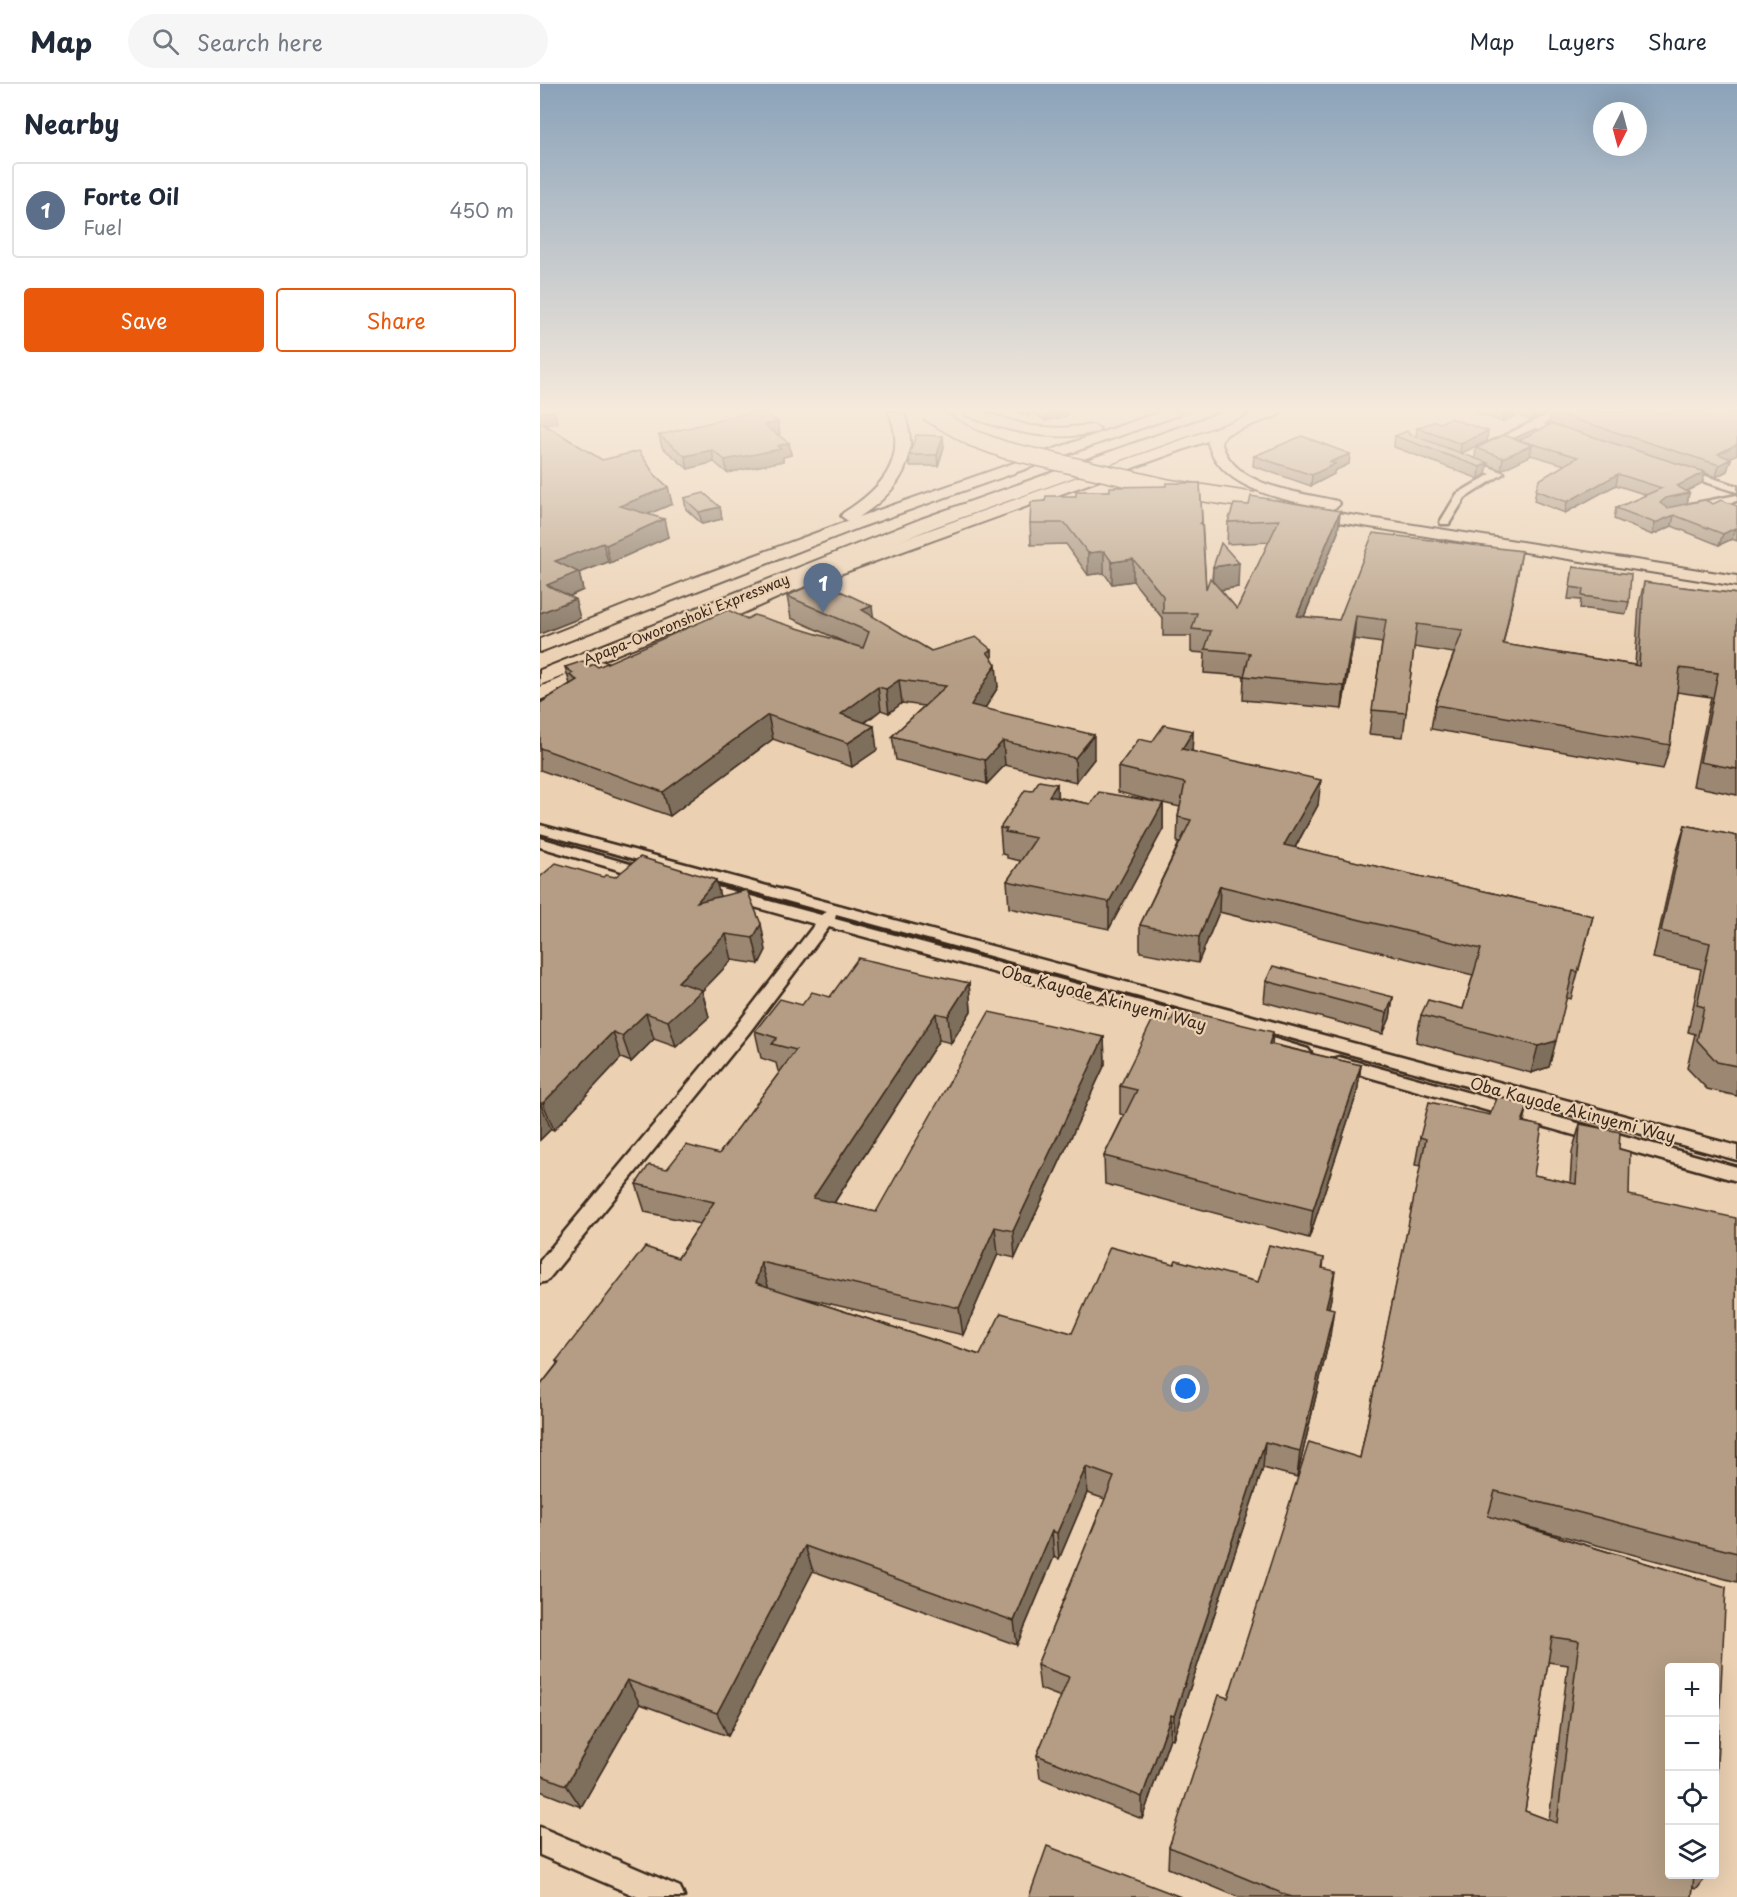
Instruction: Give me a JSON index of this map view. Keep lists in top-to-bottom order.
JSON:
{
  "streets": {
    "highway": ["Apapa-Oworonshoki Expressway"],
    "street": ["Oba Kayode Akinyemi Way"]
  },
  "north": "bottom",
  "page": {
    "header": "Map",
    "search": "Search here",
    "nav": ["Map", "Layers", "Share"],
    "heading": "Nearby",
    "list": [
      {
        "mark": "1",
        "name": "Forte Oil",
        "note": "Fuel",
        "value": "450 m"
      }
    ],
    "buttons": ["Save", "Share"],
    "pins": "1",
    "map_buttons": ["+", "−"]
  }
}
